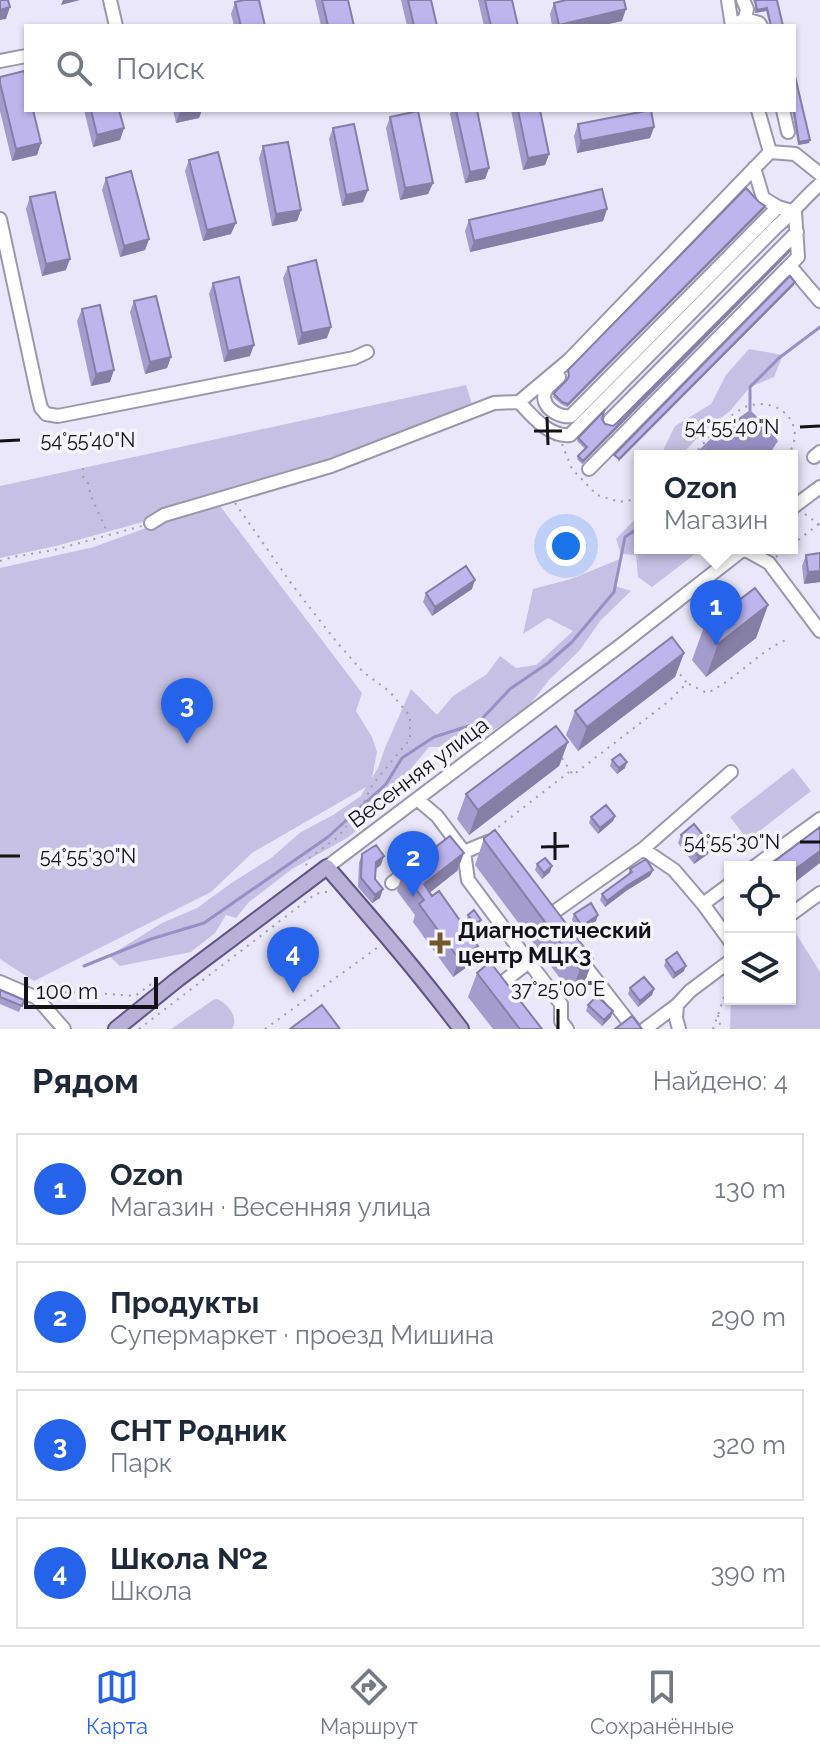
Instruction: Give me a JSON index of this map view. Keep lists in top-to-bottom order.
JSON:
{
  "streets": {
    "main road": ["Весенняя улица"]
  },
  "places": {
    "health": ["Диагностический центр МЦК3"]
  },
  "scale_bar": "100 m",
  "page": {
    "search": "Поиск",
    "popup": ["Ozon", "Магазин"],
    "pins": [
      "1",
      "3",
      "2",
      "4"
    ],
    "scale": "100 m",
    "heading": ["Рядом", "Найдено: 4"],
    "list": [
      {
        "mark": "1",
        "name": "Ozon",
        "note": "Магазин · Весенняя улица",
        "value": "130 m"
      },
      {
        "mark": "2",
        "name": "Продукты",
        "note": "Супермаркет · проезд Мишина",
        "value": "290 m"
      },
      {
        "mark": "3",
        "name": "СНТ Родник",
        "note": "Парк",
        "value": "320 m"
      },
      {
        "mark": "4",
        "name": "Школа №2",
        "note": "Школа",
        "value": "390 m"
      }
    ],
    "nav": ["Карта", "Маршрут", "Сохранённые"]
  },
  "coordinates": ["54°55'40\"N", "54°55'30\"N", "37°25'00\"E"]
}
